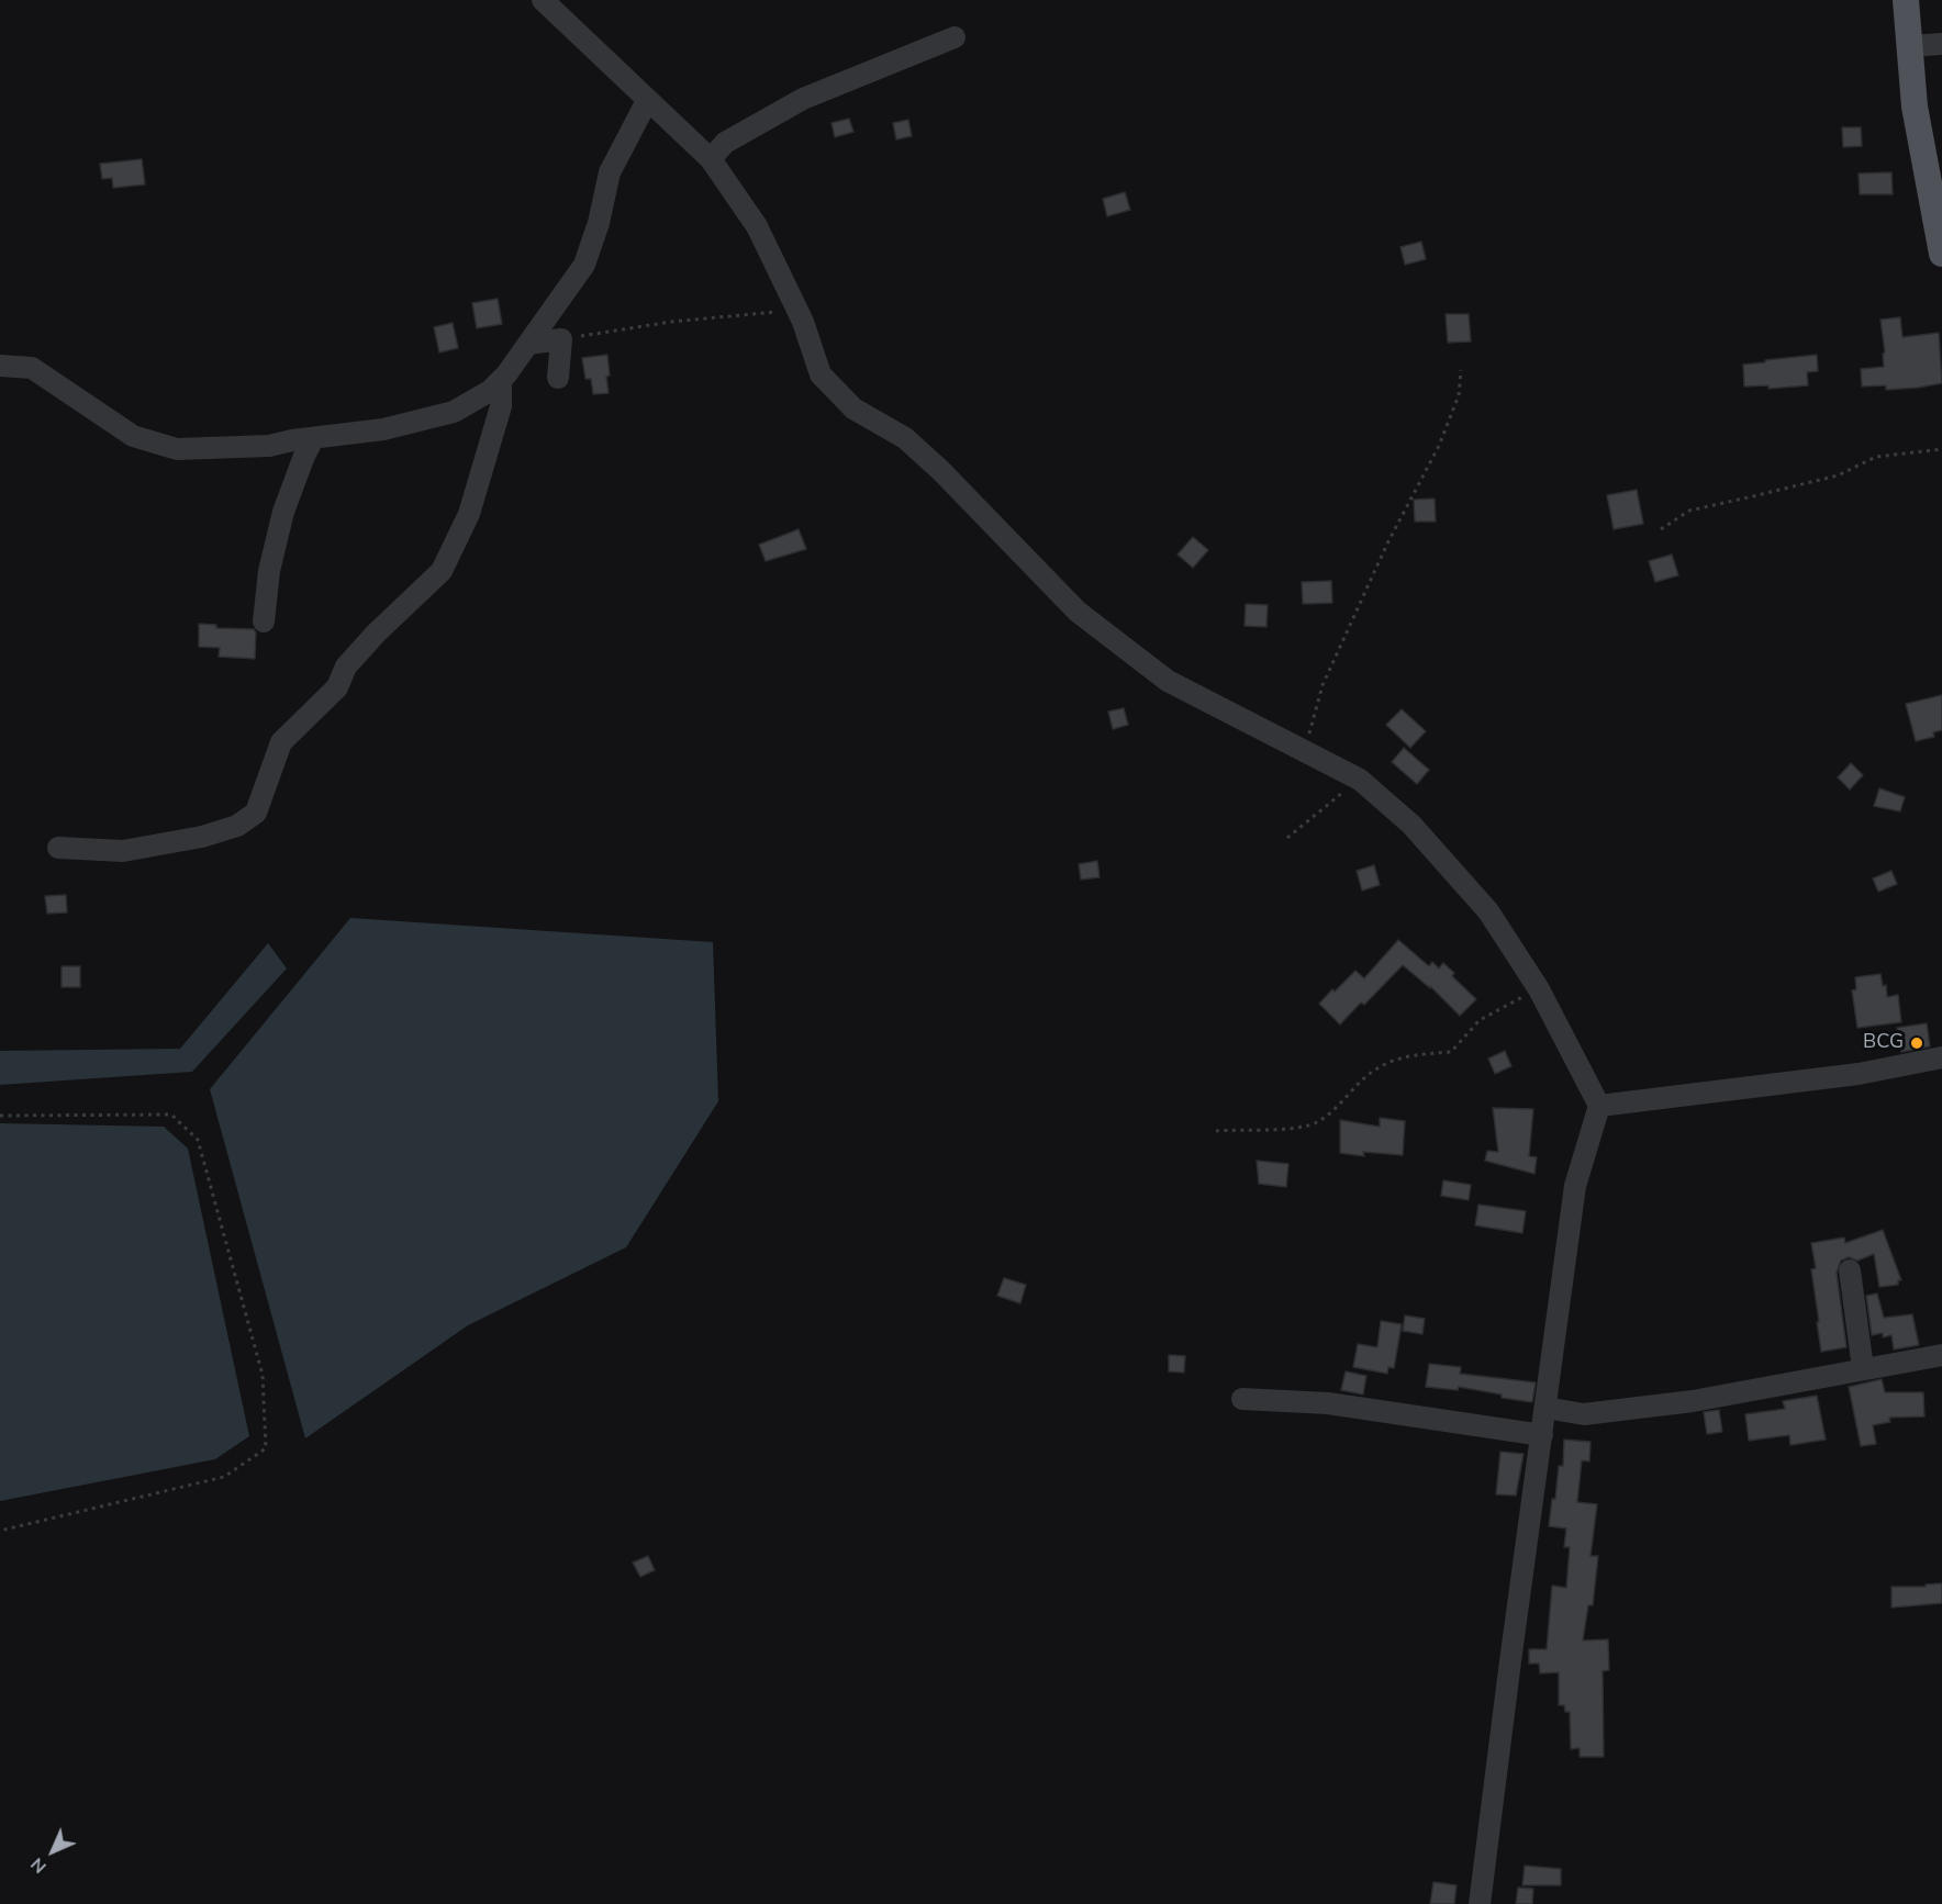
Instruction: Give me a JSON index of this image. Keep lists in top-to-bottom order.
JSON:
{
  "places": ["BCG"],
  "north": "bottom left"
}
